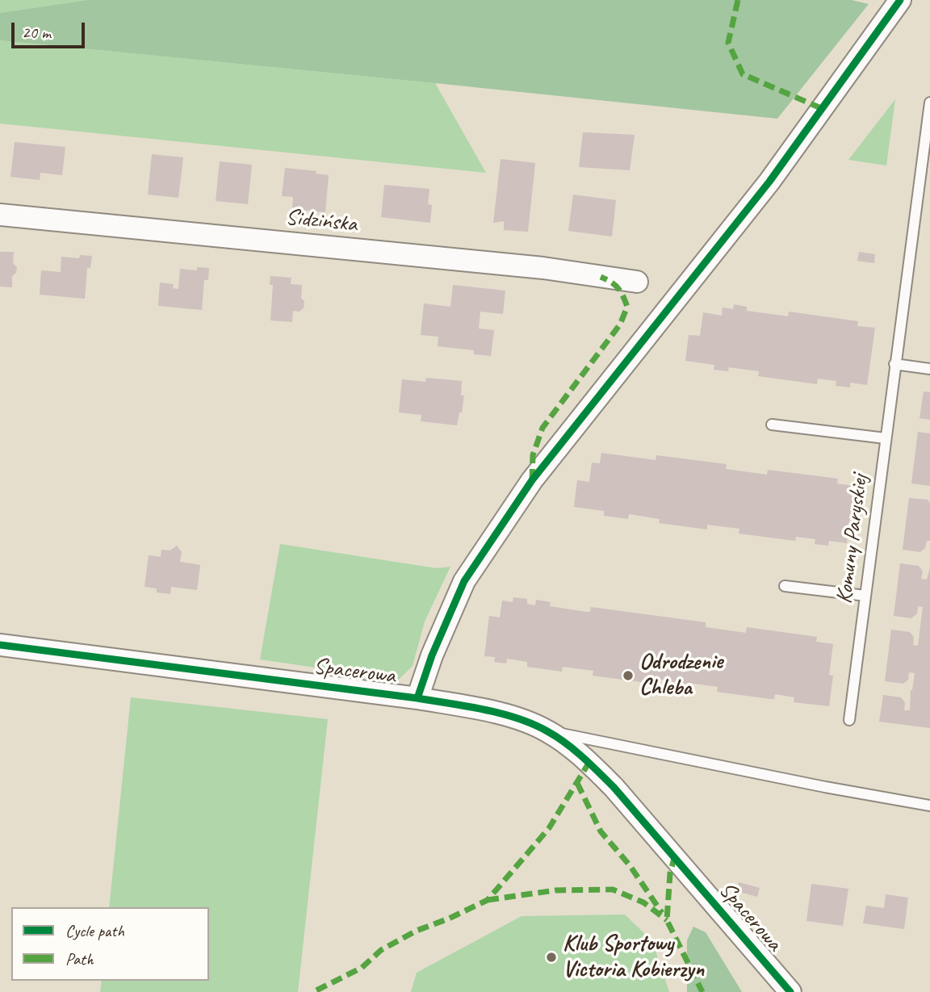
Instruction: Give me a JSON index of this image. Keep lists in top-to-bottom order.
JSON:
{
  "streets": {
    "street": ["Sidzińska", "Spacerowa"],
    "lane": ["Komuny Paryskiej"]
  },
  "places": ["Odrodzenie Chleba", "Klub Sportowy Victoria Kobierzyn"],
  "legend": ["Cycle path", "Path"],
  "scale_bar": "20 m"
}
